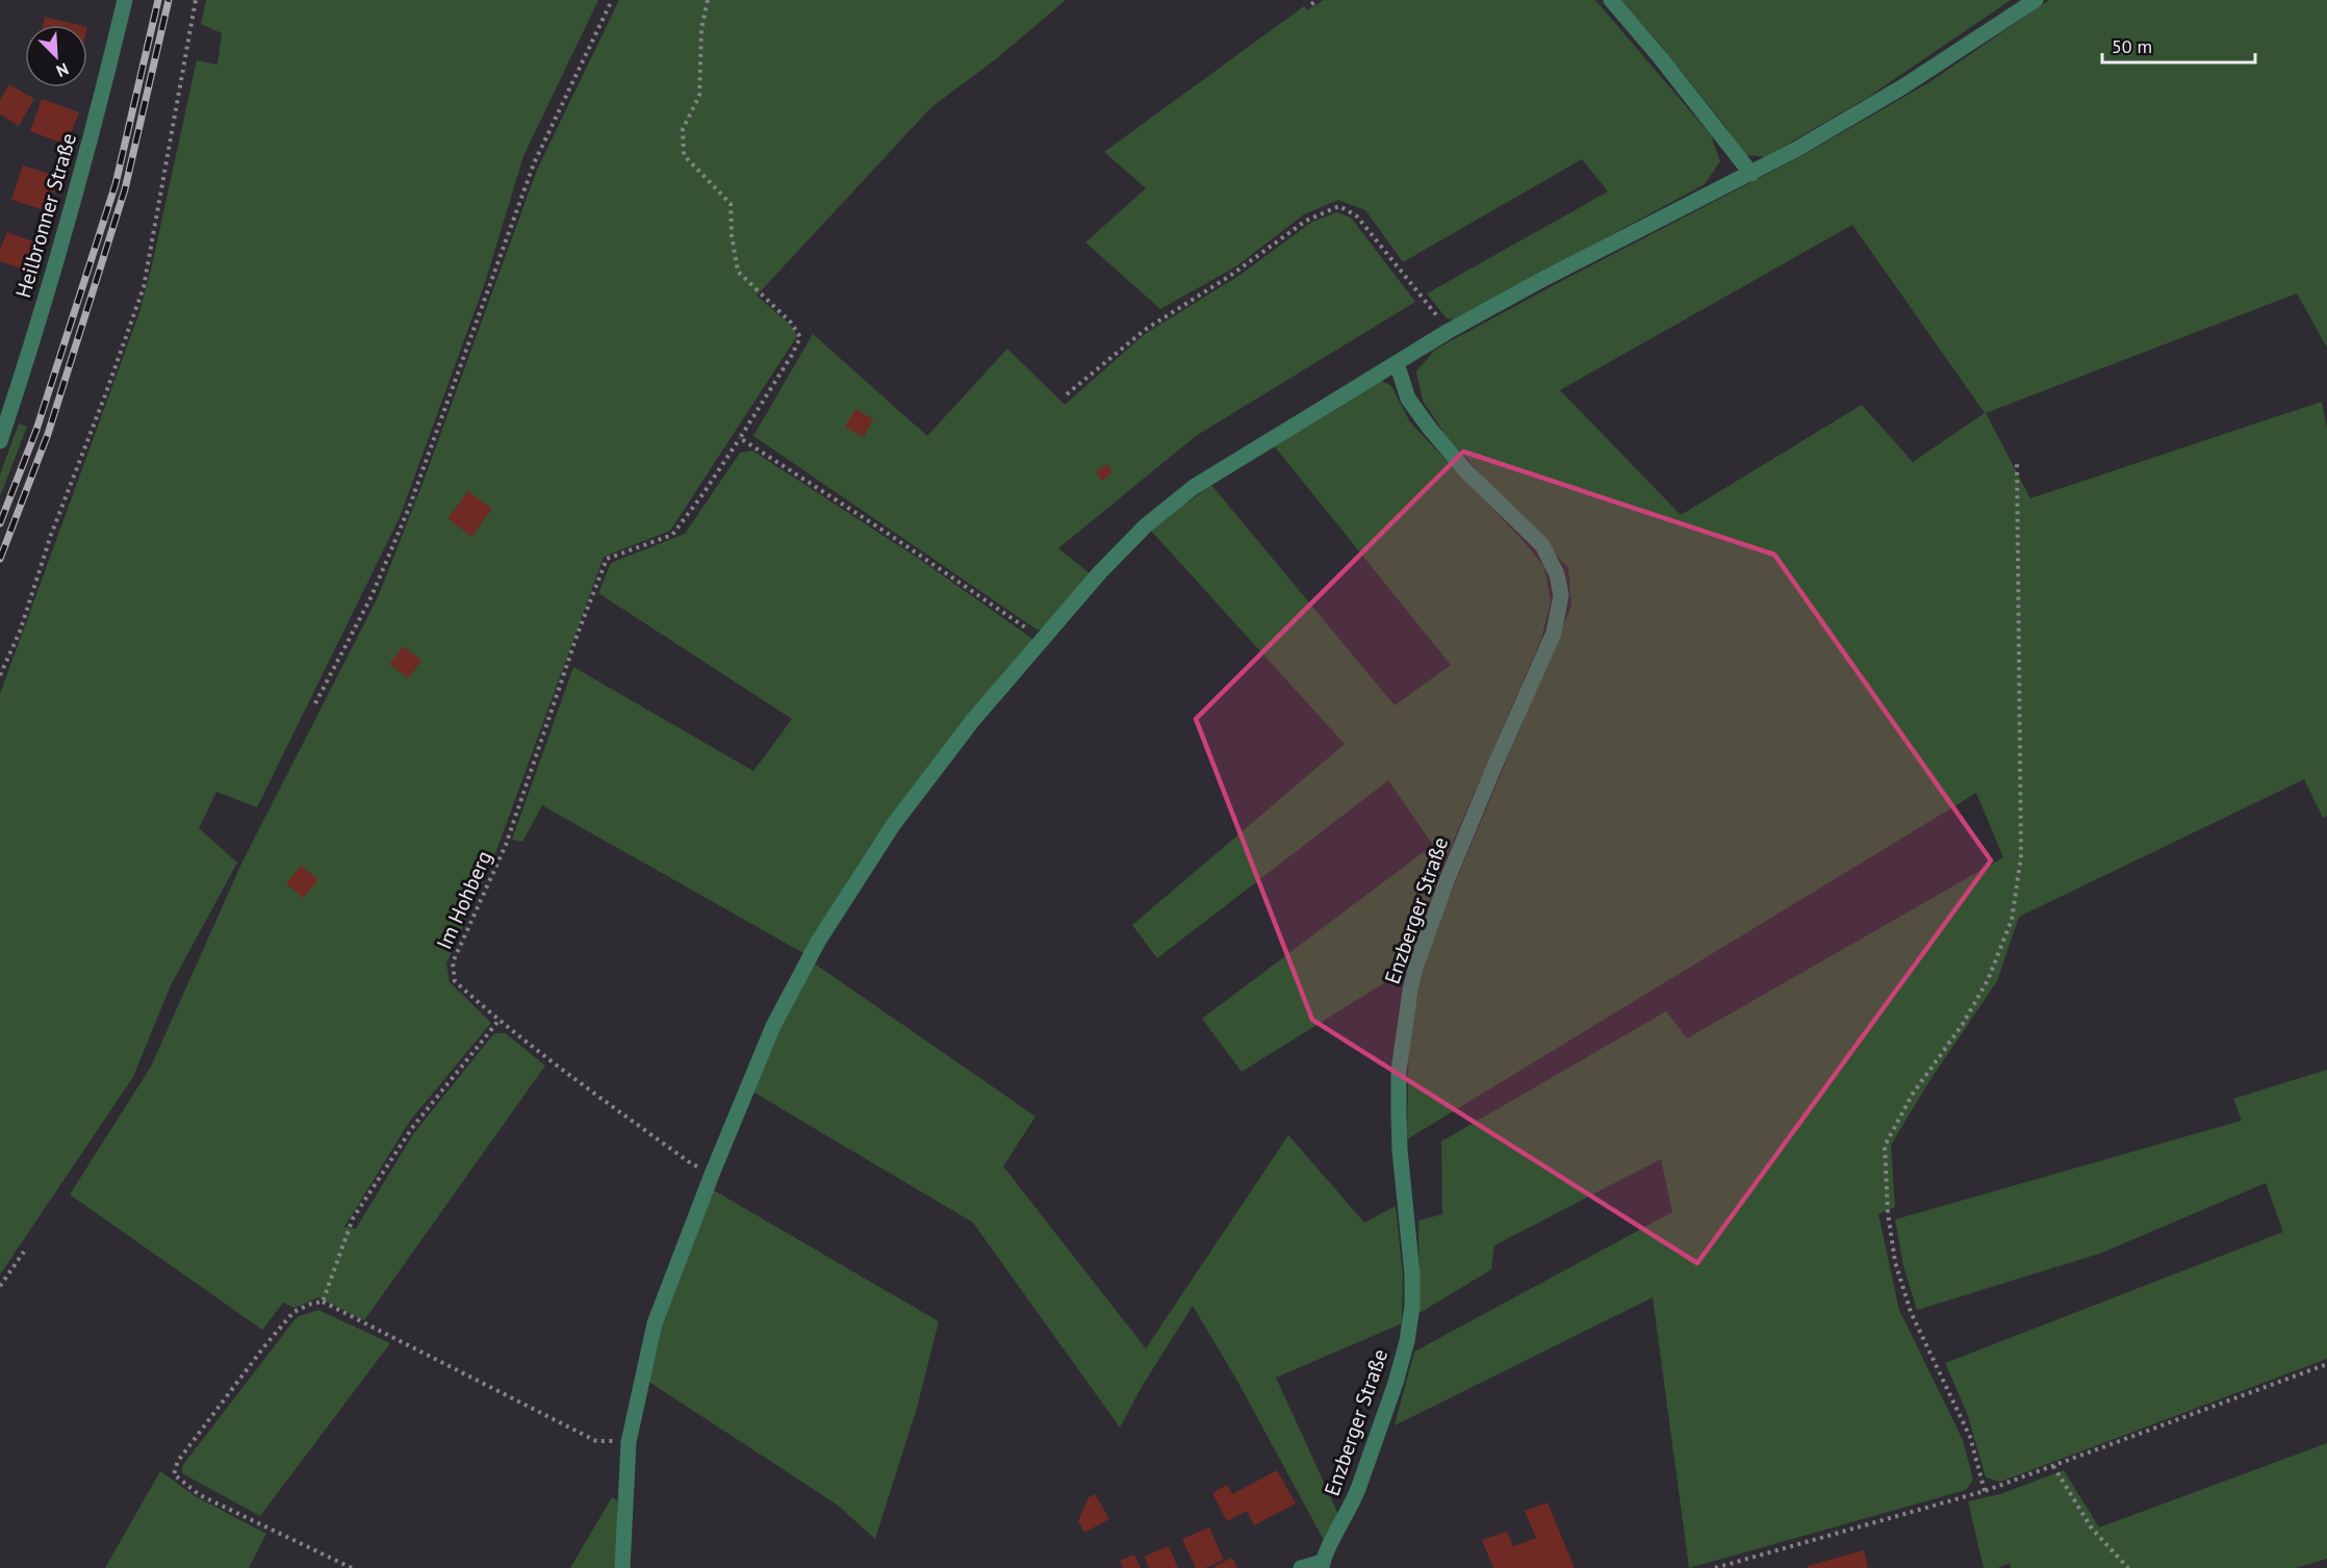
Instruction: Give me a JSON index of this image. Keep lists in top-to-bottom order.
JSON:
{
  "streets": {
    "street": ["Heilbronner Straße", "Enzberger Straße"],
    "path": ["Im Hohberg"]
  },
  "scale_bar": "50 m",
  "north": "bottom right"
}
